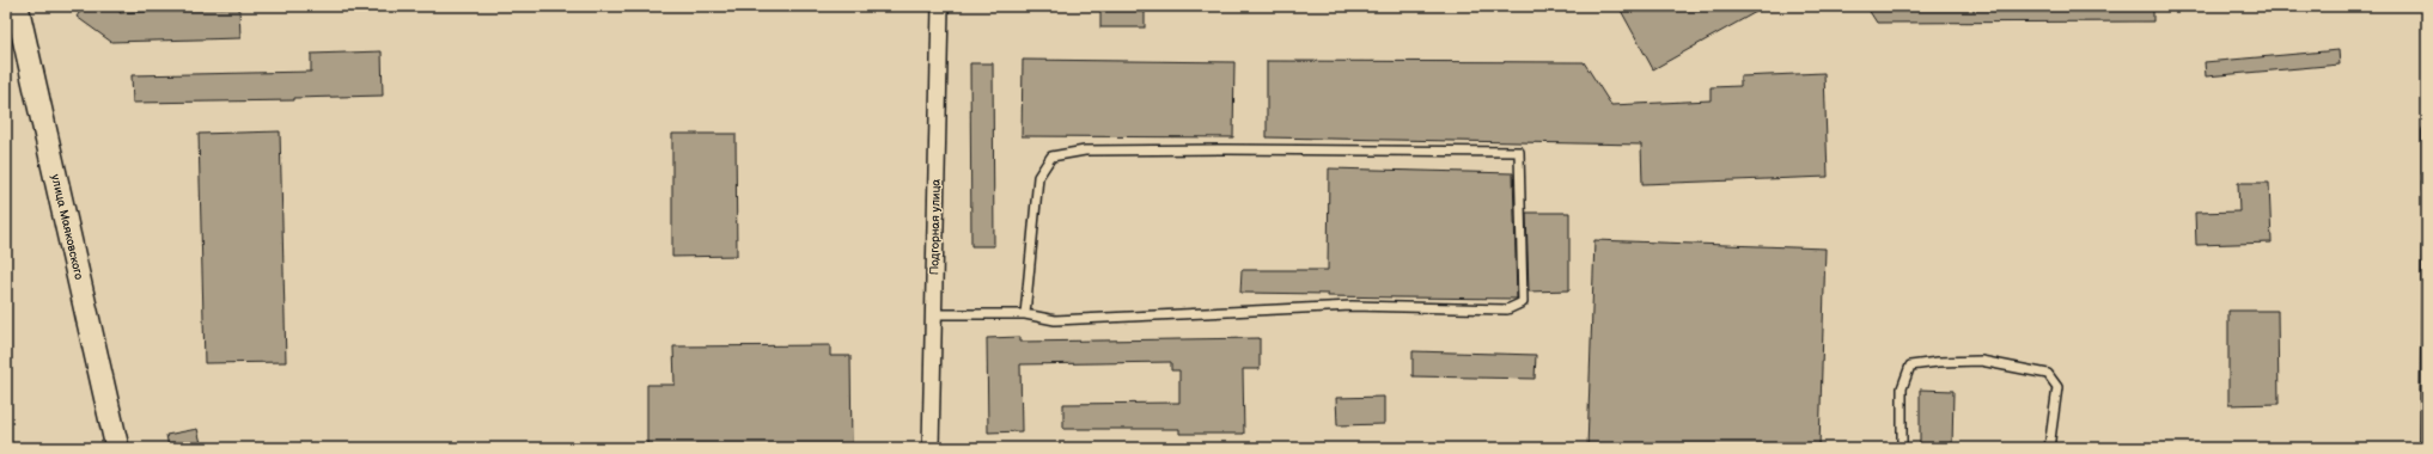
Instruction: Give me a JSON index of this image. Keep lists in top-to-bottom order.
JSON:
{
  "streets": {
    "street": ["улица Маяковского", "Подгорная улица"]
  }
}
